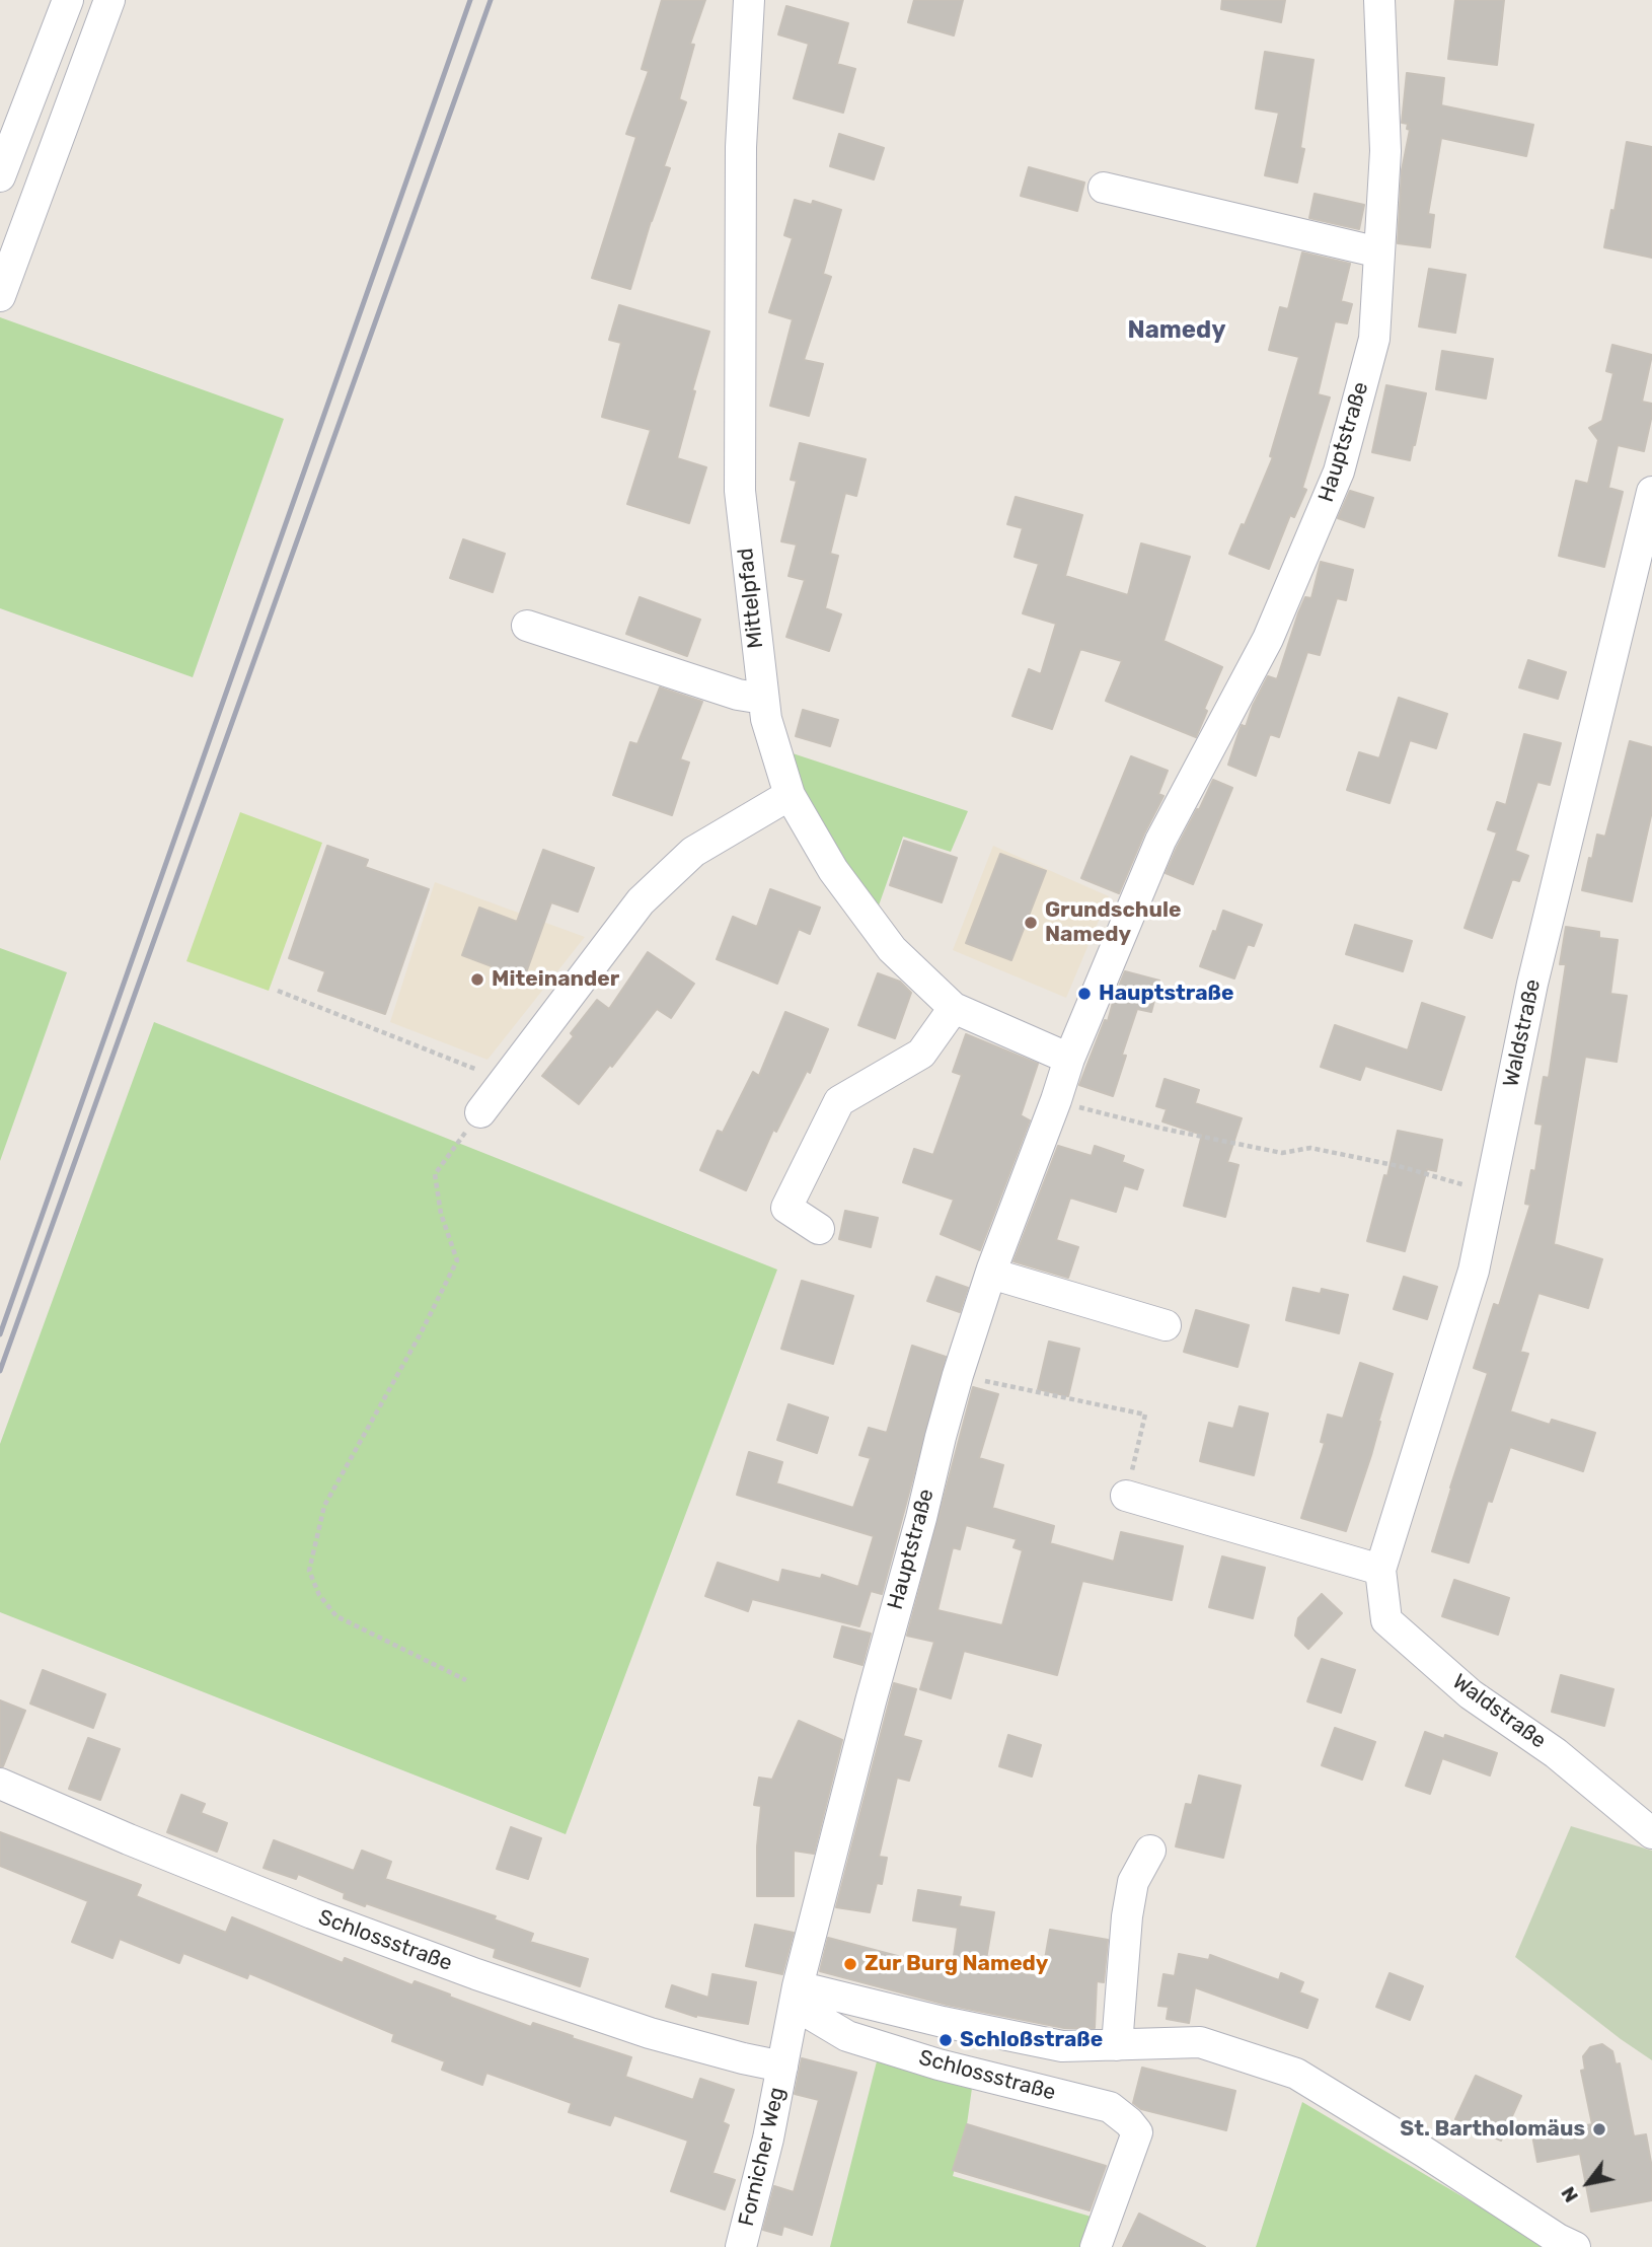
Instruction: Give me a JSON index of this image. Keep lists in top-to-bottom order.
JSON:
{
  "streets": {
    "street": [
      "Hauptstraße",
      "Mittelpfad",
      "Waldstraße",
      "Schlossstraße",
      "Fornicher Weg"
    ]
  },
  "crossings": [
    ["Hauptstraße", "Mittelpfad"],
    ["Hauptstraße", "Schlossstraße"],
    ["Hauptstraße", "Fornicher Weg"],
    ["Schlossstraße", "Fornicher Weg"]
  ],
  "districts": ["Namedy"],
  "places": [
    "Grundschule Namedy",
    "Miteinander",
    "Hauptstraße",
    "Zur Burg Namedy",
    "Schloßstraße",
    "St. Bartholomäus"
  ],
  "north": "bottom left"
}
